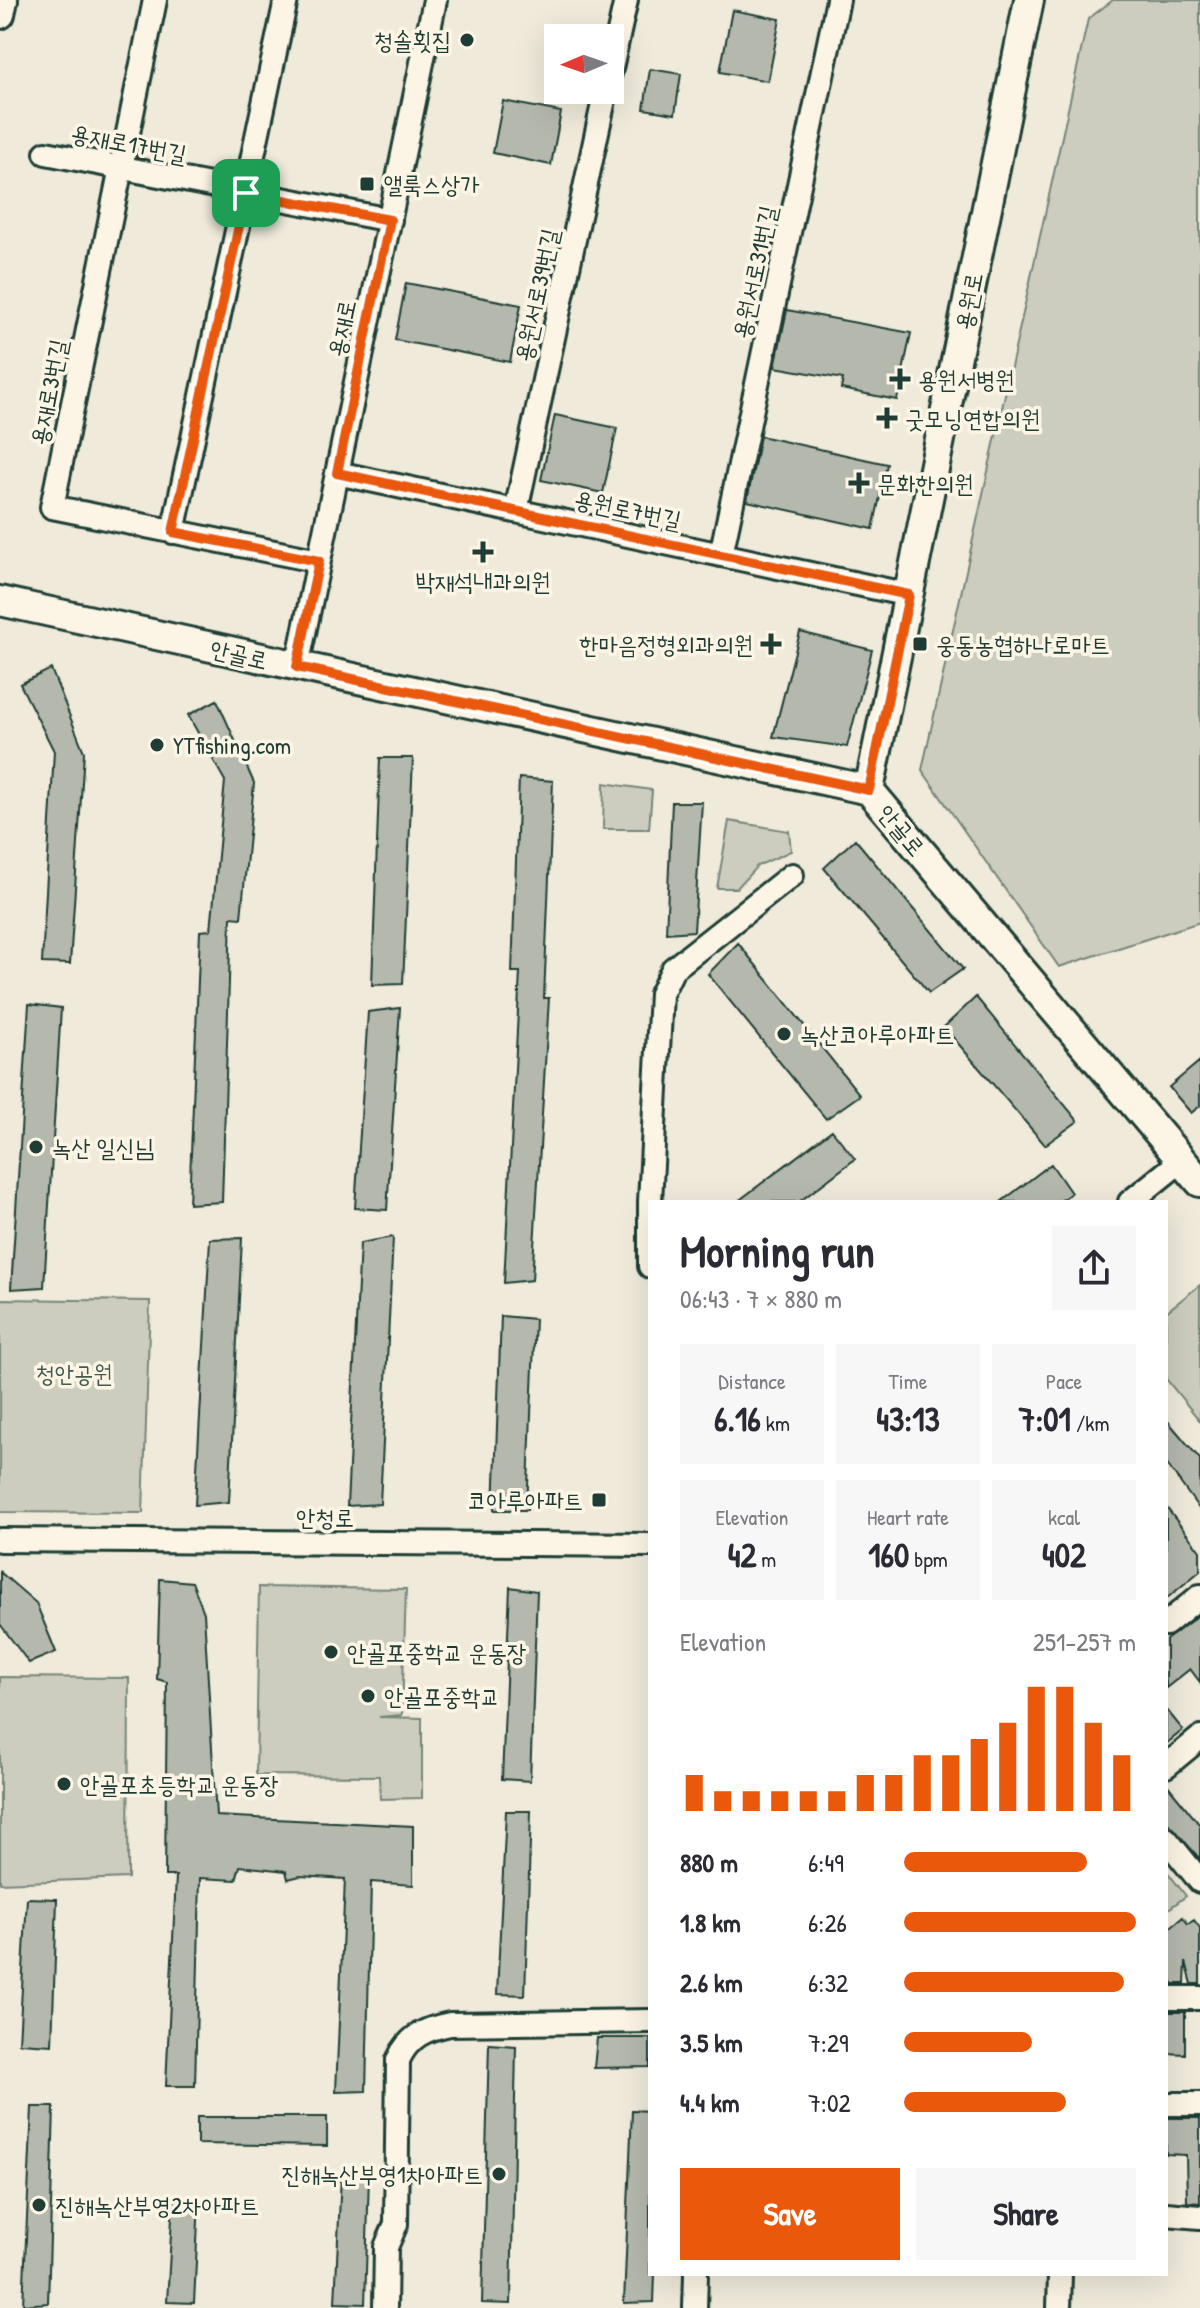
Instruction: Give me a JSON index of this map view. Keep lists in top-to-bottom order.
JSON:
{
  "streets": {
    "main road": ["용원로", "안골로"],
    "street": [
      "용재로17번길",
      "용원서로31번길",
      "용원서로39번길",
      "용재로",
      "용재로3번길",
      "용원로7번길",
      "안청로"
    ]
  },
  "crossings": [
    ["용재로17번길", "용재로"],
    ["용재로17번길", "용재로3번길"],
    ["용원서로31번길", "용원로7번길"],
    ["용원서로39번길", "용원로7번길"],
    ["용원로", "용원로7번길"],
    ["용원로", "안골로"],
    ["용재로", "용재로3번길"],
    ["용재로", "용원로7번길"],
    ["용재로", "안골로"]
  ],
  "parks": ["청안공원"],
  "places": {
    "other": [
      "청솔횟집",
      "YTfishing.com",
      "녹산코아루아파트",
      "녹산 일신님",
      "안골포중학교 운동장",
      "안골포중학교",
      "안골포초등학교 운동장",
      "진해녹산부영1차아파트",
      "진해녹산부영2차아파트"
    ],
    "transit": ["앨룩스상가", "웅동농협하나로마트", "코아루아파트"],
    "health": [
      "용원서병원",
      "굿모닝연합의원",
      "문화한의원",
      "박재석내과의원",
      "한마음정형외과의원"
    ]
  },
  "north": "left",
  "page": {
    "heading": ["Morning run", "06:43 · 7 × 880 m"],
    "stats": [
      ["Distance", "6.16 km"],
      ["Time", "43:13"],
      ["Pace", "7:01 /km"],
      ["Elevation", "42 m"],
      ["Heart rate", "160 bpm"],
      ["kcal", "402"]
    ],
    "chart": ["Elevation", "251–257 m"],
    "list": [
      {
        "name": "880 m",
        "note": "6:49"
      },
      {
        "name": "1.8 km",
        "note": "6:26"
      },
      {
        "name": "2.6 km",
        "note": "6:32"
      },
      {
        "name": "3.5 km",
        "note": "7:29"
      },
      {
        "name": "4.4 km",
        "note": "7:02"
      }
    ],
    "buttons": ["Save", "Share"]
  }
}
